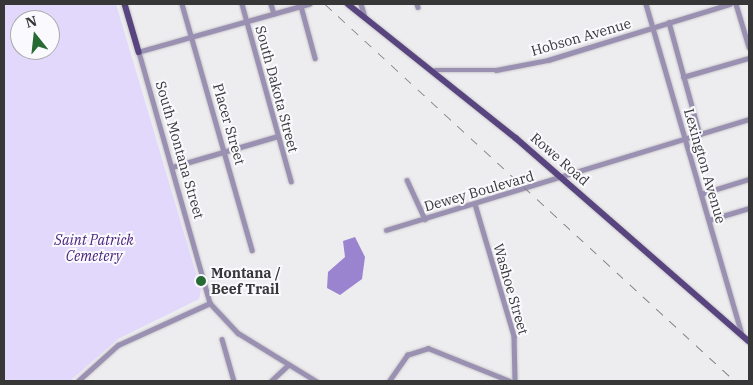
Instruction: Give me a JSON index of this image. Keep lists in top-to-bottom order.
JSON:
{
  "streets": {
    "main road": ["South Montana Street", "Rowe Road"],
    "street": [
      "Hobson Avenue",
      "South Dakota Street",
      "Placer Street",
      "Lexington Avenue",
      "Dewey Boulevard",
      "Washoe Street"
    ]
  },
  "crossings": [
    ["Hobson Avenue", "Rowe Road"],
    ["Hobson Avenue", "Lexington Avenue"],
    ["Rowe Road", "Lexington Avenue"],
    ["Rowe Road", "Dewey Boulevard"],
    ["Lexington Avenue", "Dewey Boulevard"],
    ["Dewey Boulevard", "Washoe Street"]
  ],
  "parks": ["Saint Patrick Cemetery"],
  "places": ["Montana / Beef Trail"],
  "north": "top"
}
